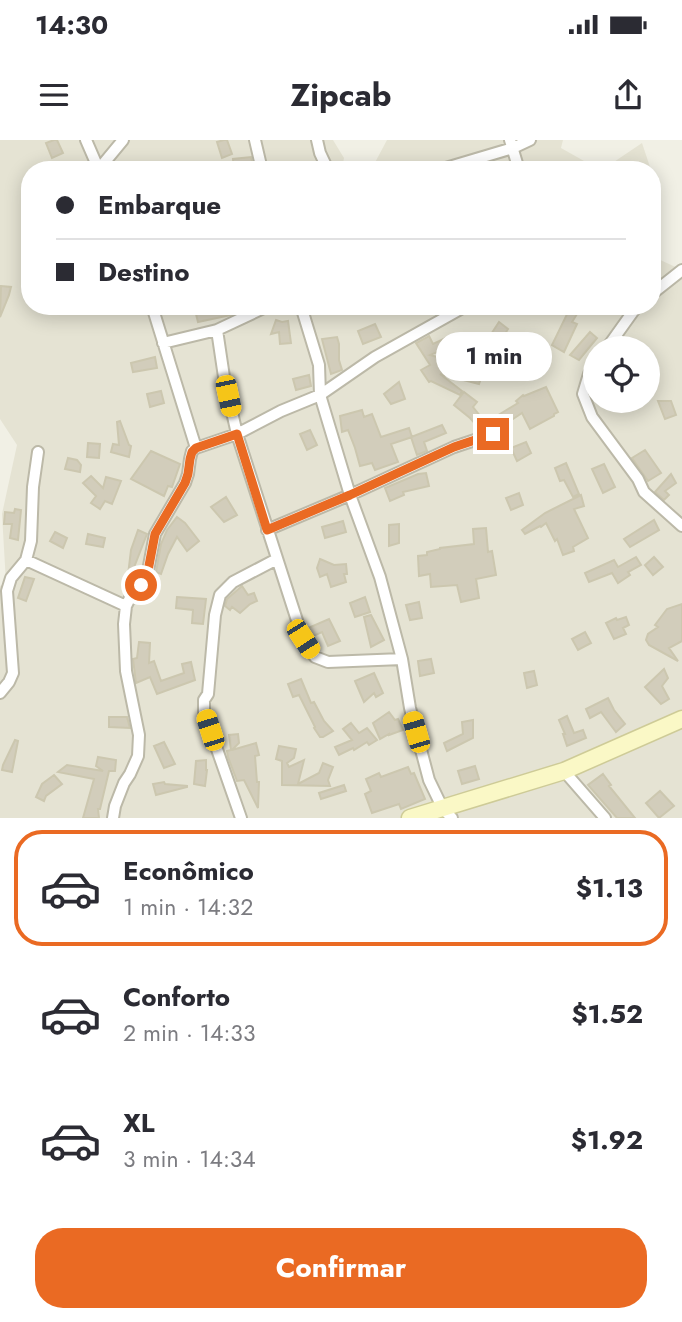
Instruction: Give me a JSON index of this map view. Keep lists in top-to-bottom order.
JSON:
{
  "page": {
    "status": "14:30",
    "header": "Zipcab",
    "banner": ["Embarque", "Destino"],
    "bubble": "1 min",
    "list": [
      {
        "name": "Econômico",
        "note": "1 min · 14:32",
        "value": "$1.13"
      },
      {
        "name": "Conforto",
        "note": "2 min · 14:33",
        "value": "$1.52"
      },
      {
        "name": "XL",
        "note": "3 min · 14:34",
        "value": "$1.92"
      }
    ],
    "buttons": "Confirmar"
  }
}
